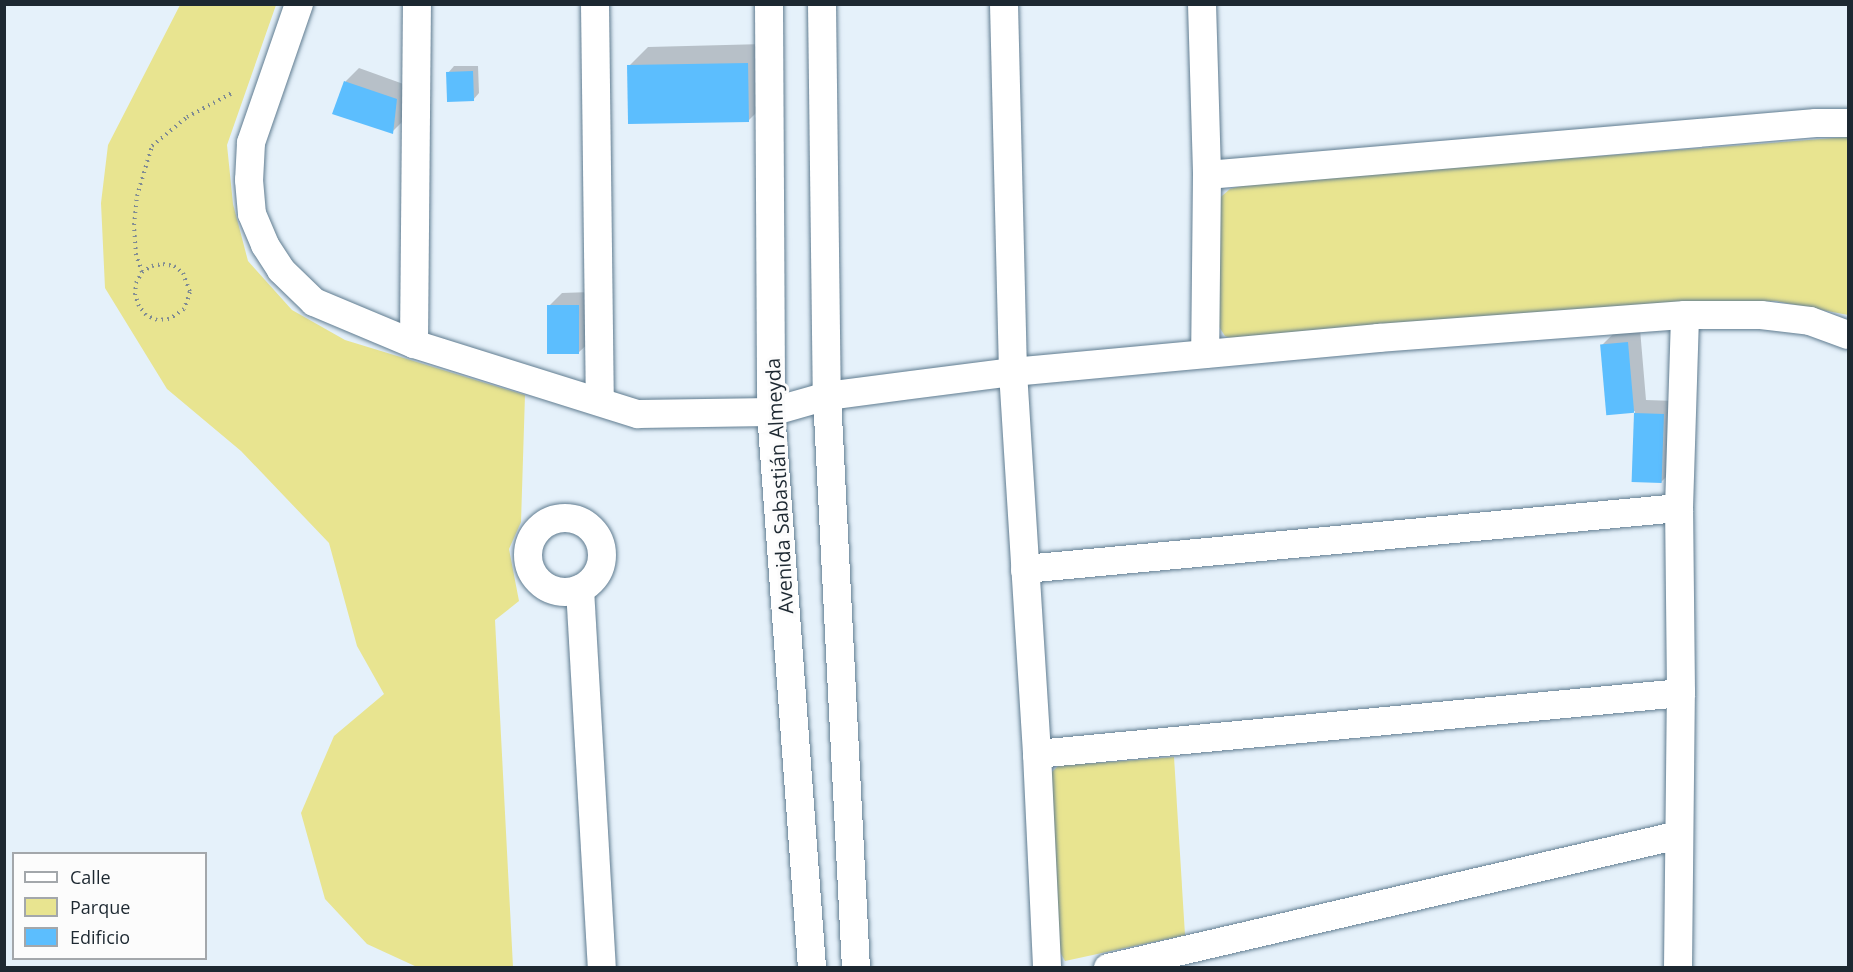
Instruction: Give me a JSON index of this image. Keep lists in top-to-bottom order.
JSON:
{
  "streets": {
    "street": ["Avenida Sabastián Almeyda"]
  },
  "legend": ["Calle", "Parque", "Edificio"]
}
